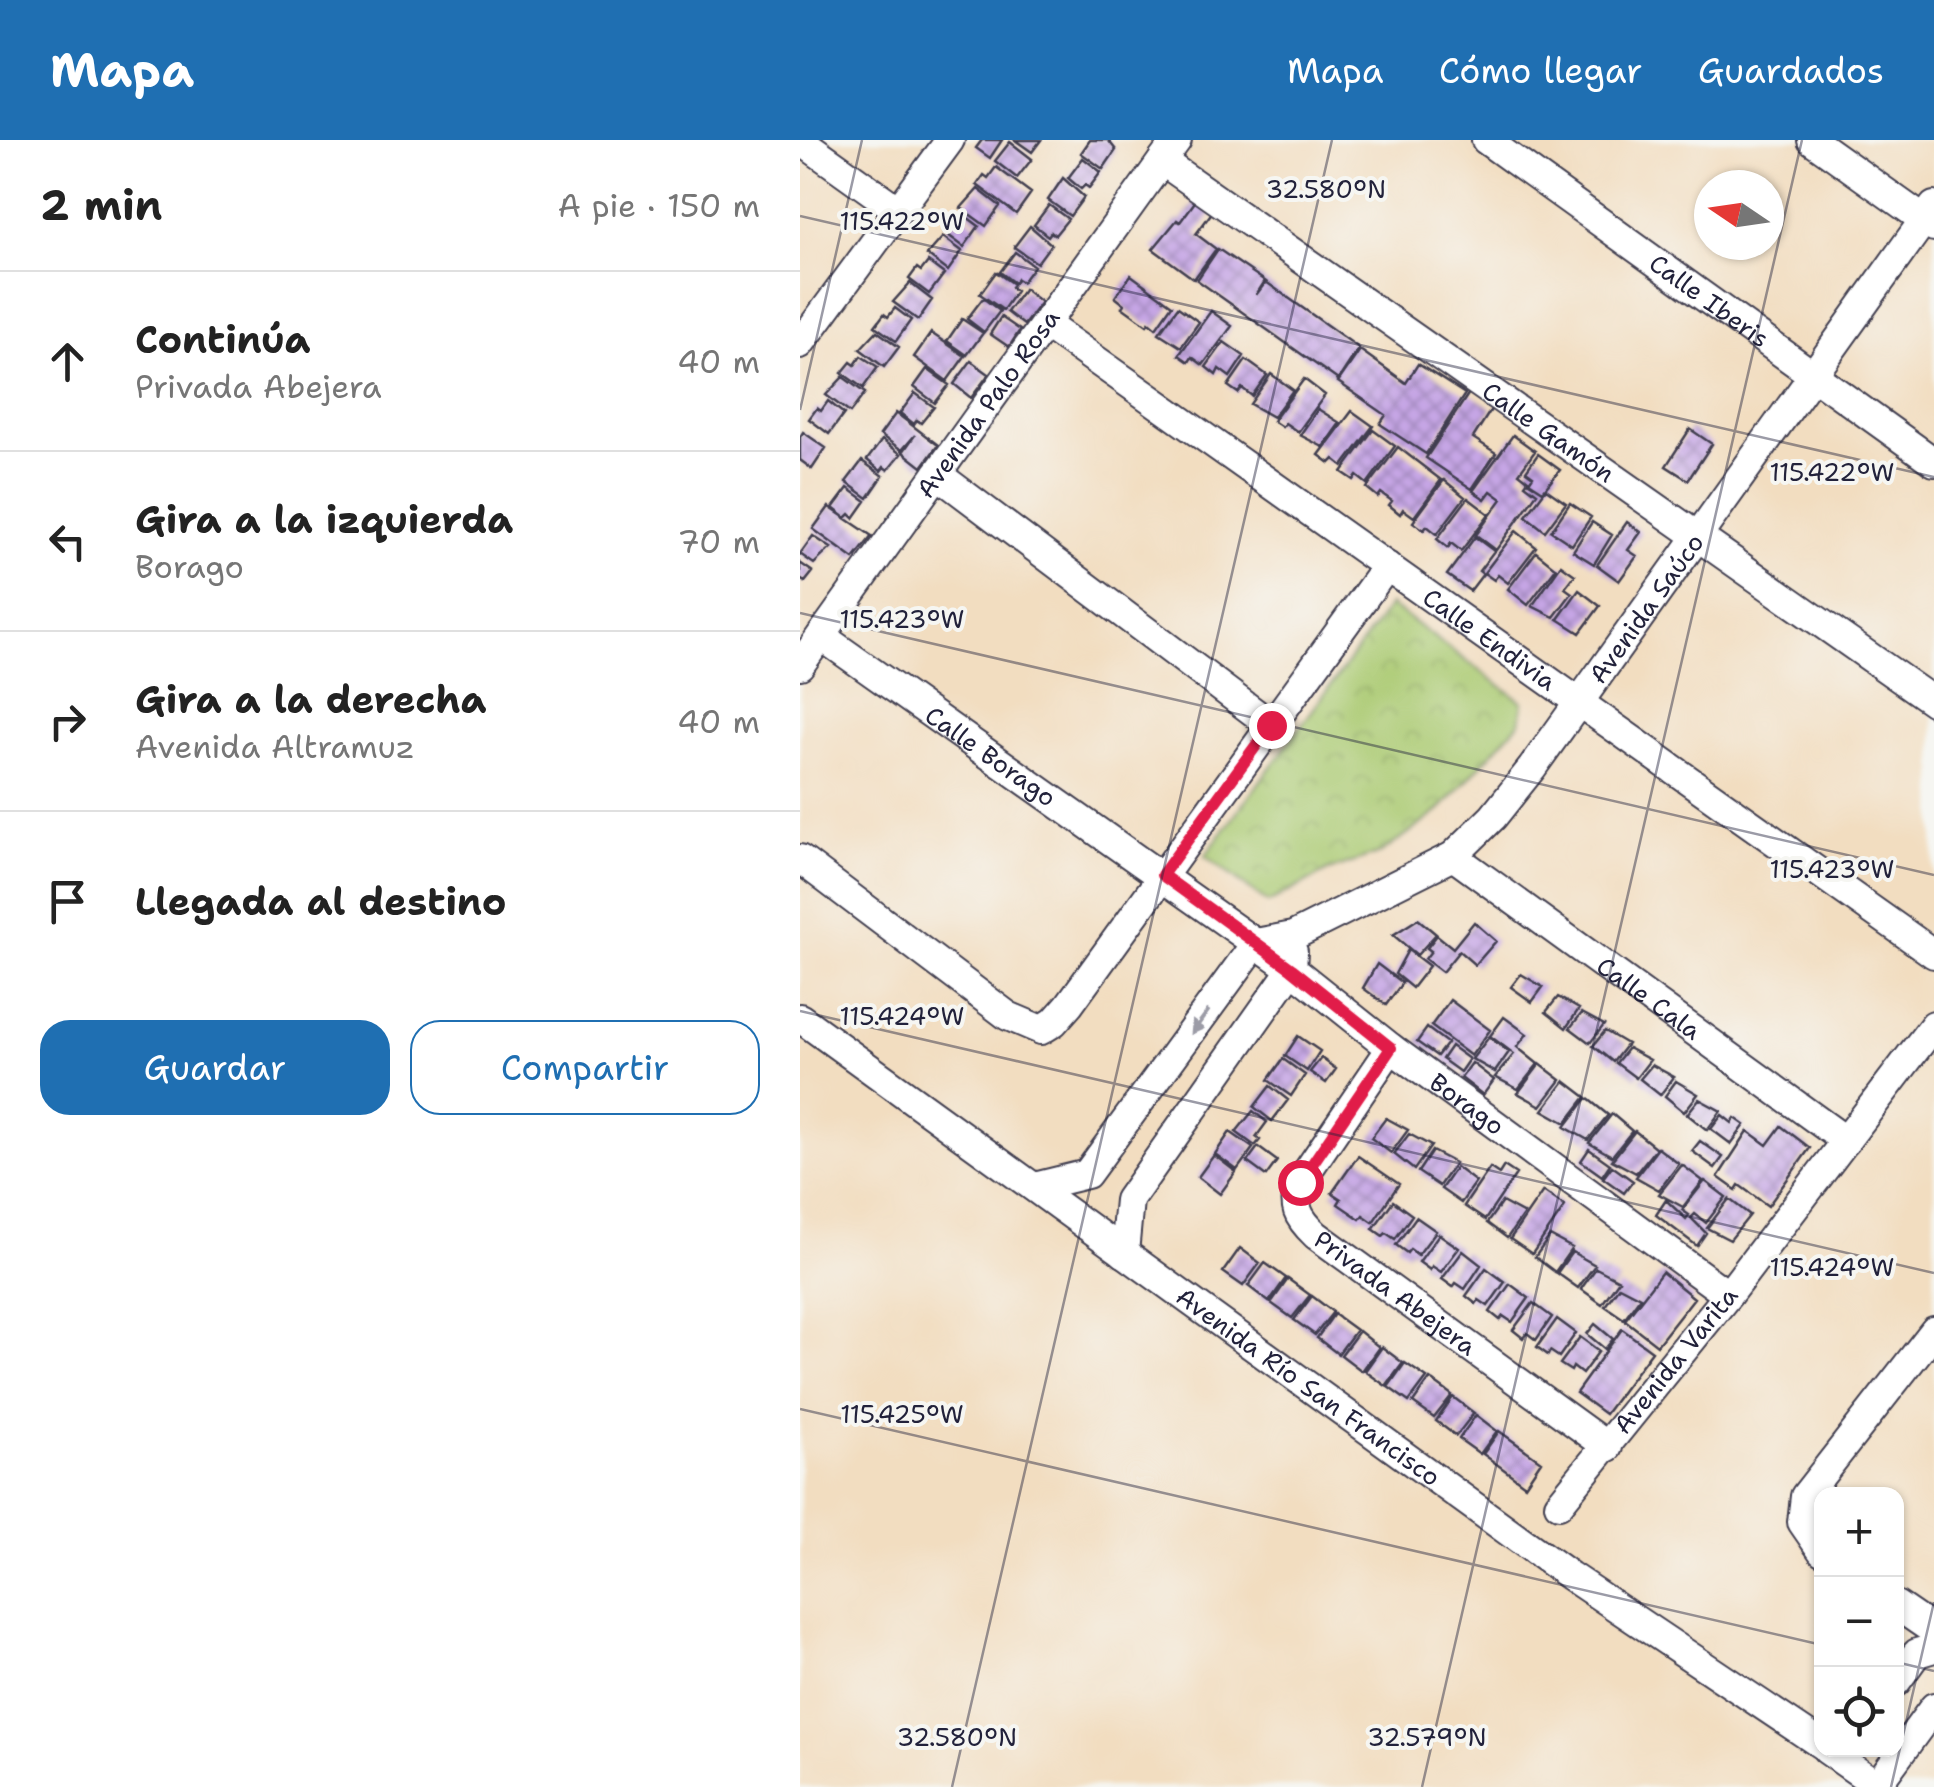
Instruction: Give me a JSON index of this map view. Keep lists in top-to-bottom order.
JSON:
{
  "streets": {
    "street": [
      "Calle Iberis",
      "Avenida Palo Rosa",
      "Calle Gamón",
      "Avenida Saúco",
      "Calle Endivia",
      "Calle Borago",
      "Calle Cala",
      "Borago",
      "Privada Abejera",
      "Avenida Varita",
      "Avenida Río San Francisco"
    ]
  },
  "crossings": [
    ["Calle Iberis", "Avenida Saúco"],
    ["Avenida Palo Rosa", "Calle Gamón"],
    ["Avenida Palo Rosa", "Calle Endivia"],
    ["Avenida Palo Rosa", "Calle Borago"],
    ["Calle Gamón", "Avenida Saúco"],
    ["Avenida Saúco", "Calle Endivia"],
    ["Avenida Saúco", "Calle Cala"],
    ["Avenida Saúco", "Borago"],
    ["Calle Borago", "Borago"],
    ["Calle Cala", "Avenida Varita"],
    ["Borago", "Privada Abejera"],
    ["Borago", "Avenida Varita"],
    ["Privada Abejera", "Avenida Varita"]
  ],
  "north": "left",
  "page": {
    "header": "Mapa",
    "nav": ["Mapa", "Cómo llegar", "Guardados"],
    "heading": ["2 min", "A pie · 150 m"],
    "list": [
      ["Continúa", "Privada Abejera", "40 m"],
      ["Gira a la izquierda", "Borago", "70 m"],
      ["Gira a la derecha", "Avenida Altramuz", "40 m"],
      "Llegada al destino"
    ],
    "buttons": ["Guardar", "Compartir"],
    "map_buttons": ["+", "−"]
  },
  "coordinates": [
    "32.580°N",
    "115.422°W",
    "115.423°W",
    "115.424°W",
    "115.425°W",
    "32.579°N"
  ]
}
